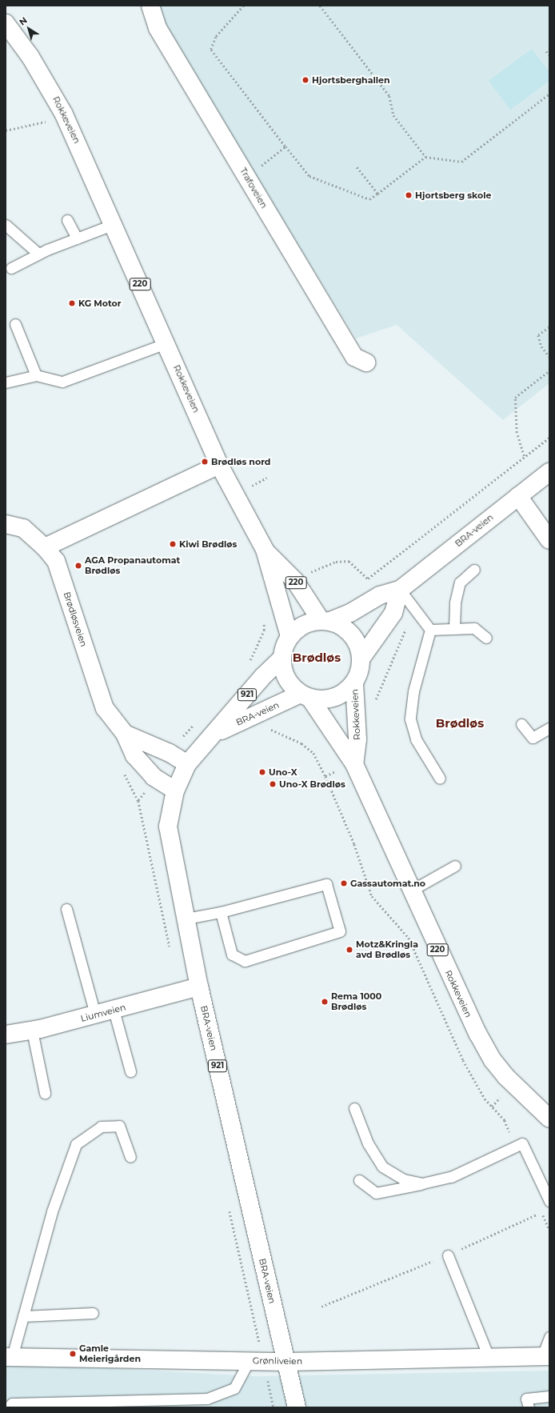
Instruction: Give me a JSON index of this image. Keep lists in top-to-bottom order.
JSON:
{
  "streets": {
    "main road": [
      "Rokkeveien",
      "Trafoveien",
      "220",
      "BRA-veien",
      "Brødløsveien",
      "921",
      "Liumveien",
      "Grønliveien"
    ]
  },
  "crossings": [
    ["Rokkeveien", "220"],
    ["Rokkeveien", "BRA-veien"],
    ["220", "BRA-veien"],
    ["BRA-veien", "Brødløsveien"],
    ["BRA-veien", "Liumveien"],
    ["BRA-veien", "Grønliveien"]
  ],
  "districts": ["Brødløs", "Brødløs"],
  "places": [
    "Hjortsberghallen",
    "Hjortsberg skole",
    "KG Motor",
    "Brødløs nord",
    "Kiwi Brødløs",
    "AGA Propanautomat Brødløs",
    "Uno-X",
    "Uno-X Brødløs",
    "Gassautomat.no",
    "Motz&Kringla avd Brødløs",
    "Rema 1000 Brødløs",
    "Gamle Meierigården"
  ],
  "north": "top left"
}
